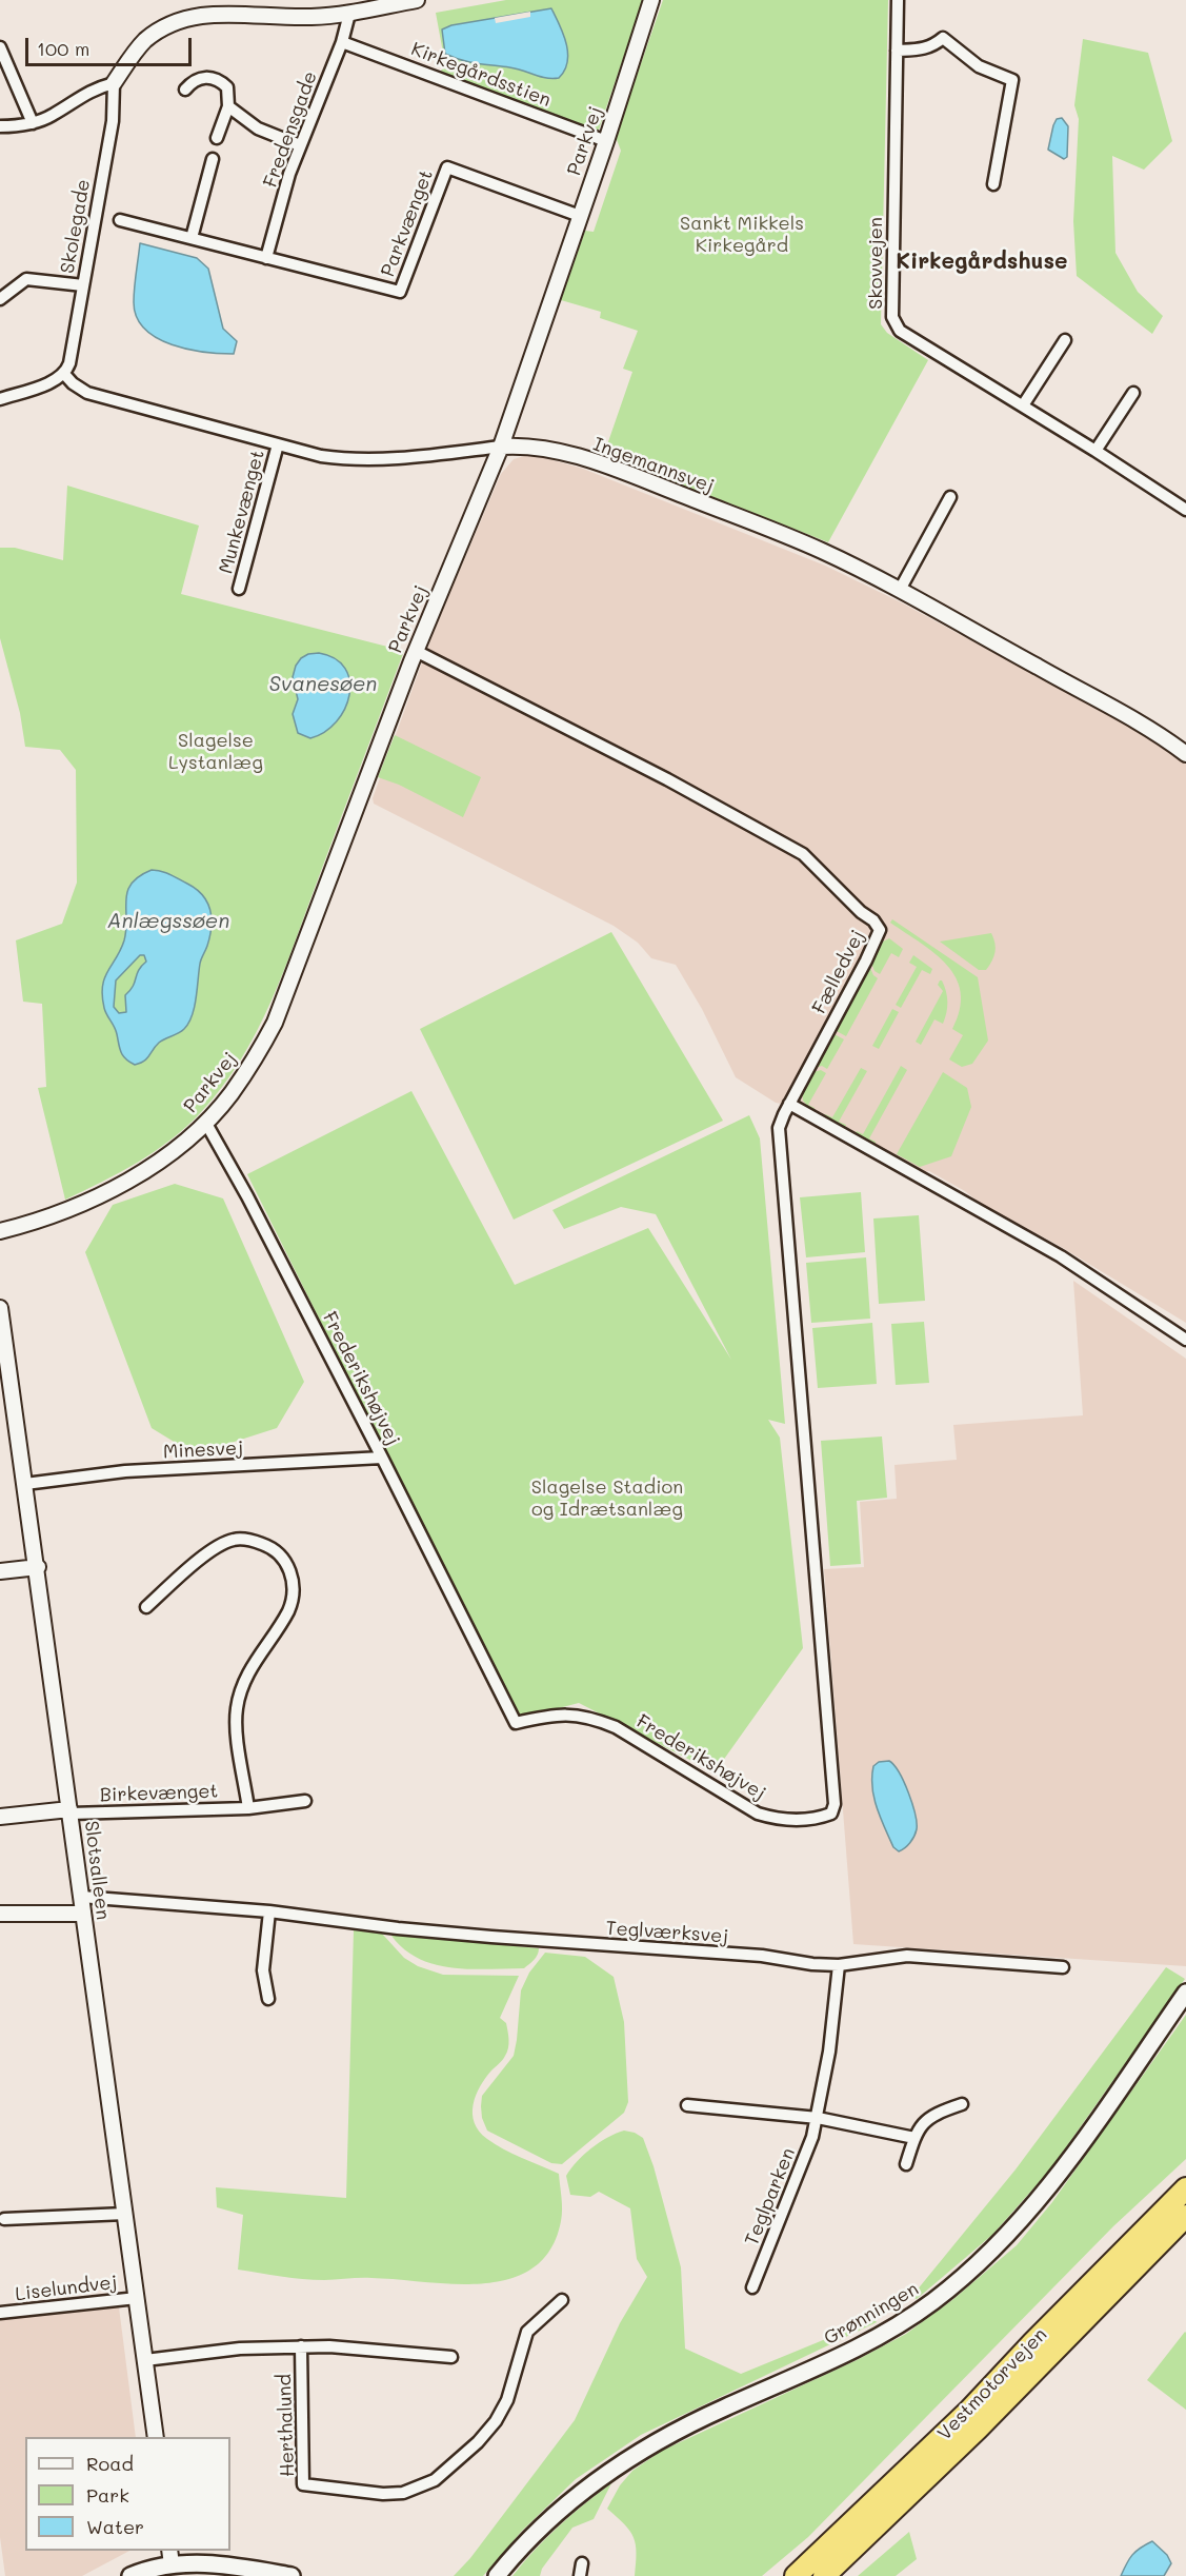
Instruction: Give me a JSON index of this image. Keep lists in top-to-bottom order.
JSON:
{
  "streets": {
    "highway": ["Vestmotorvejen"],
    "main road": ["Grønningen"],
    "street": [
      "Kirkegårdsstien",
      "Fredensgade",
      "Parkvej",
      "Parkvænget",
      "Skolegade",
      "Skovvejen",
      "Ingemannsvej",
      "Munkevænget",
      "Fælledvej",
      "Frederikshøjvej",
      "Minesvej",
      "Birkevænget",
      "Slotsalleen",
      "Teglværksvej",
      "Teglparken",
      "Liselundvej",
      "Herthalund"
    ]
  },
  "crossings": [
    ["Kirkegårdsstien", "Fredensgade"],
    ["Kirkegårdsstien", "Parkvej"],
    ["Fredensgade", "Parkvænget"],
    ["Parkvej", "Parkvænget"],
    ["Parkvej", "Ingemannsvej"],
    ["Parkvej", "Fælledvej"],
    ["Parkvej", "Frederikshøjvej"],
    ["Skolegade", "Ingemannsvej"],
    ["Ingemannsvej", "Munkevænget"],
    ["Fælledvej", "Frederikshøjvej"],
    ["Frederikshøjvej", "Minesvej"],
    ["Minesvej", "Slotsalleen"],
    ["Birkevænget", "Slotsalleen"],
    ["Slotsalleen", "Teglværksvej"],
    ["Slotsalleen", "Liselundvej"],
    ["Slotsalleen", "Herthalund"],
    ["Teglværksvej", "Teglparken"]
  ],
  "districts": ["Kirkegårdshuse"],
  "water": ["Svanesøen", "Anlægssøen"],
  "parks": ["Sankt Mikkels Kirkegård", "Slagelse Lystanlæg", "Slagelse Stadion og Idrætsanlæg"],
  "legend": ["Road", "Park", "Water"],
  "scale_bar": "100 m"
}
